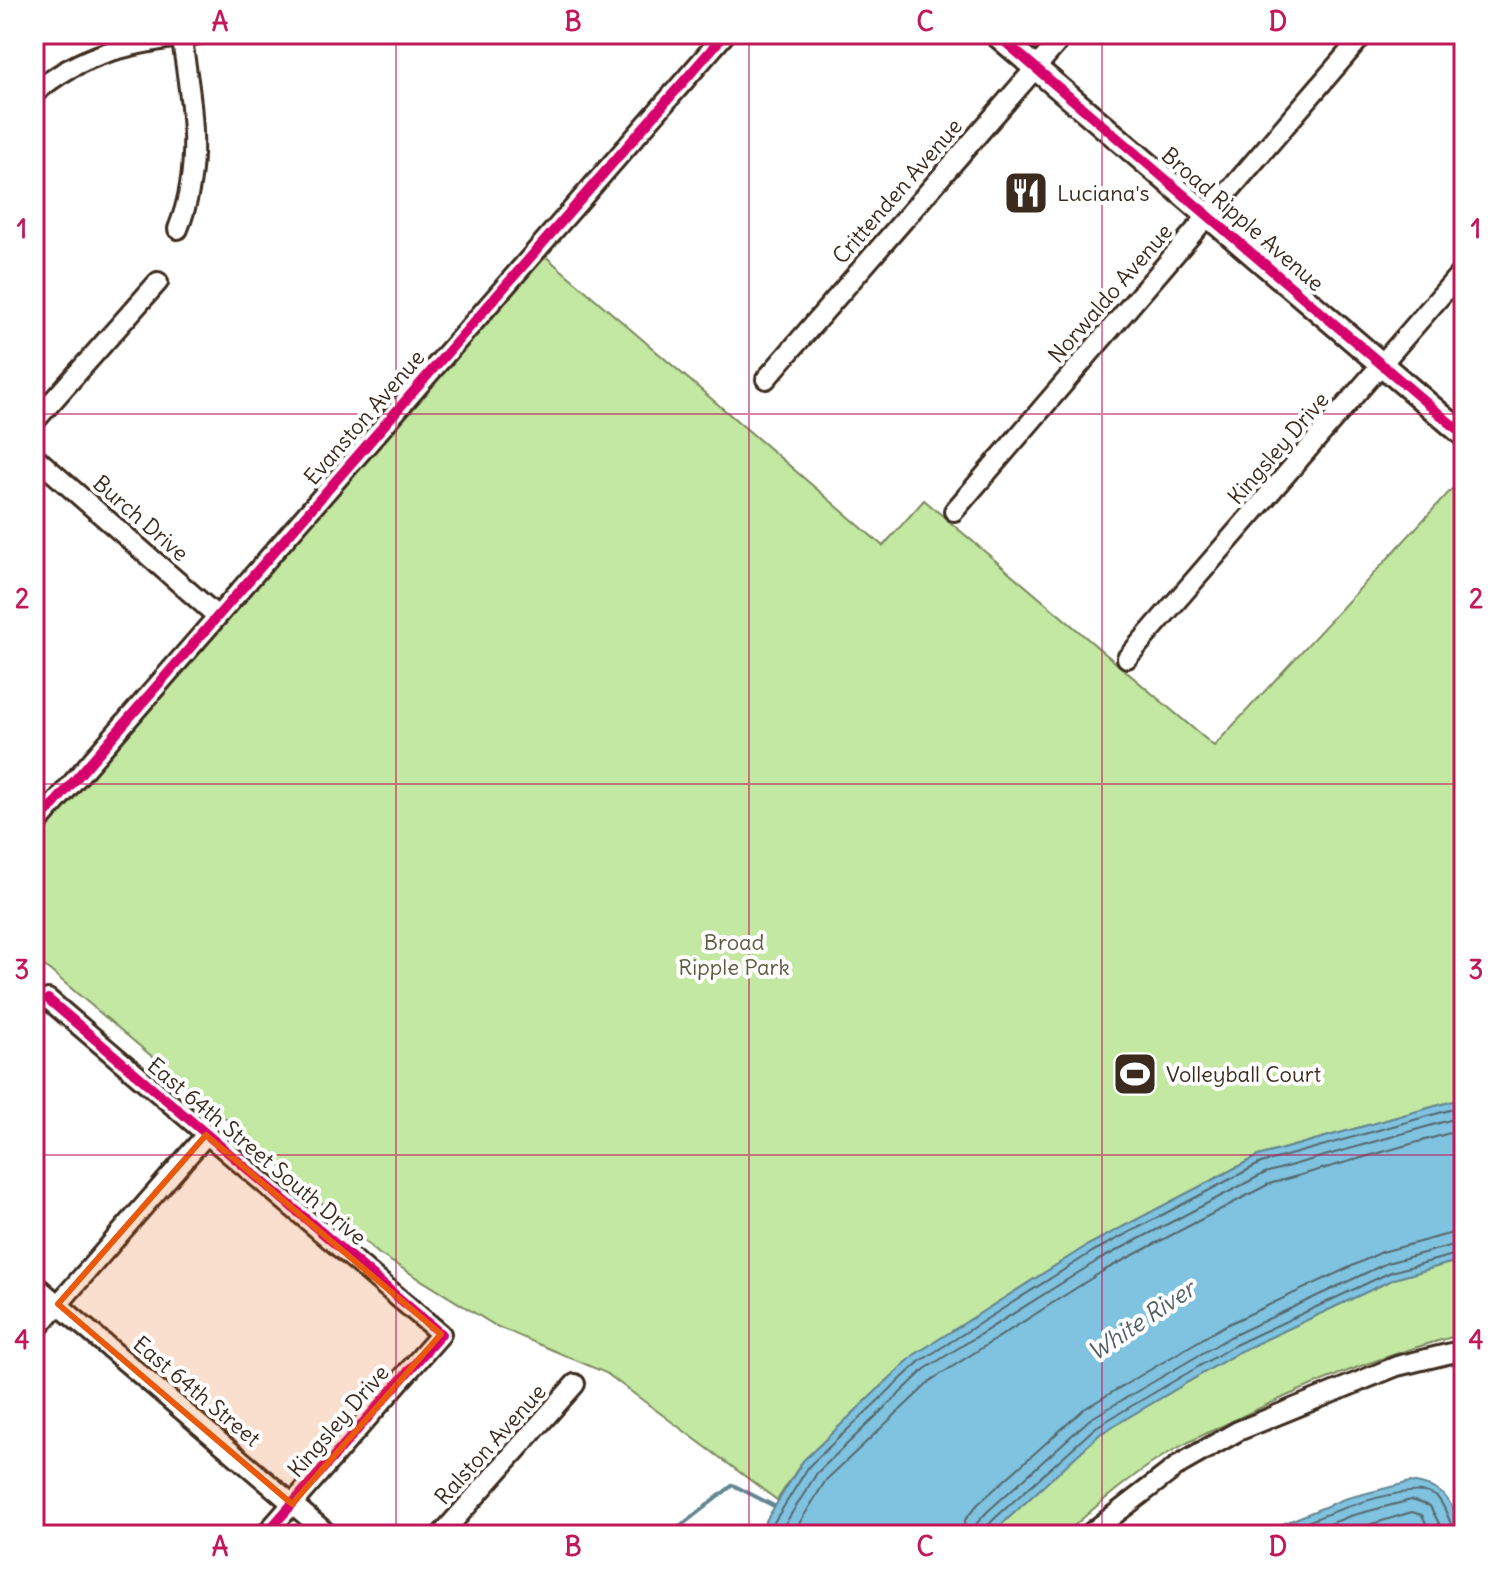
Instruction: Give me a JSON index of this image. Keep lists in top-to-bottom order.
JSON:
{
  "streets": {
    "street": [
      "Crittenden Avenue",
      "Broad Ripple Avenue",
      "Norwaldo Avenue",
      "Evanston Avenue",
      "Kingsley Drive",
      "Burch Drive",
      "East 64th Street South Drive",
      "East 64th Street",
      "Ralston Avenue"
    ]
  },
  "crossings": [
    ["Crittenden Avenue", "Broad Ripple Avenue"],
    ["Broad Ripple Avenue", "Norwaldo Avenue"],
    ["Broad Ripple Avenue", "Kingsley Drive"],
    ["Evanston Avenue", "Burch Drive"],
    ["Kingsley Drive", "East 64th Street South Drive"],
    ["Kingsley Drive", "East 64th Street"]
  ],
  "water": ["White River"],
  "parks": ["Broad Ripple Park"],
  "places": {
    "restaurant": ["Luciana's"],
    "sports": ["Volleyball Court"]
  },
  "grid": {
    "columns": [
      "A",
      "B",
      "C",
      "D"
    ],
    "rows": [
      "1",
      "2",
      "3",
      "4"
    ]
  }
}
